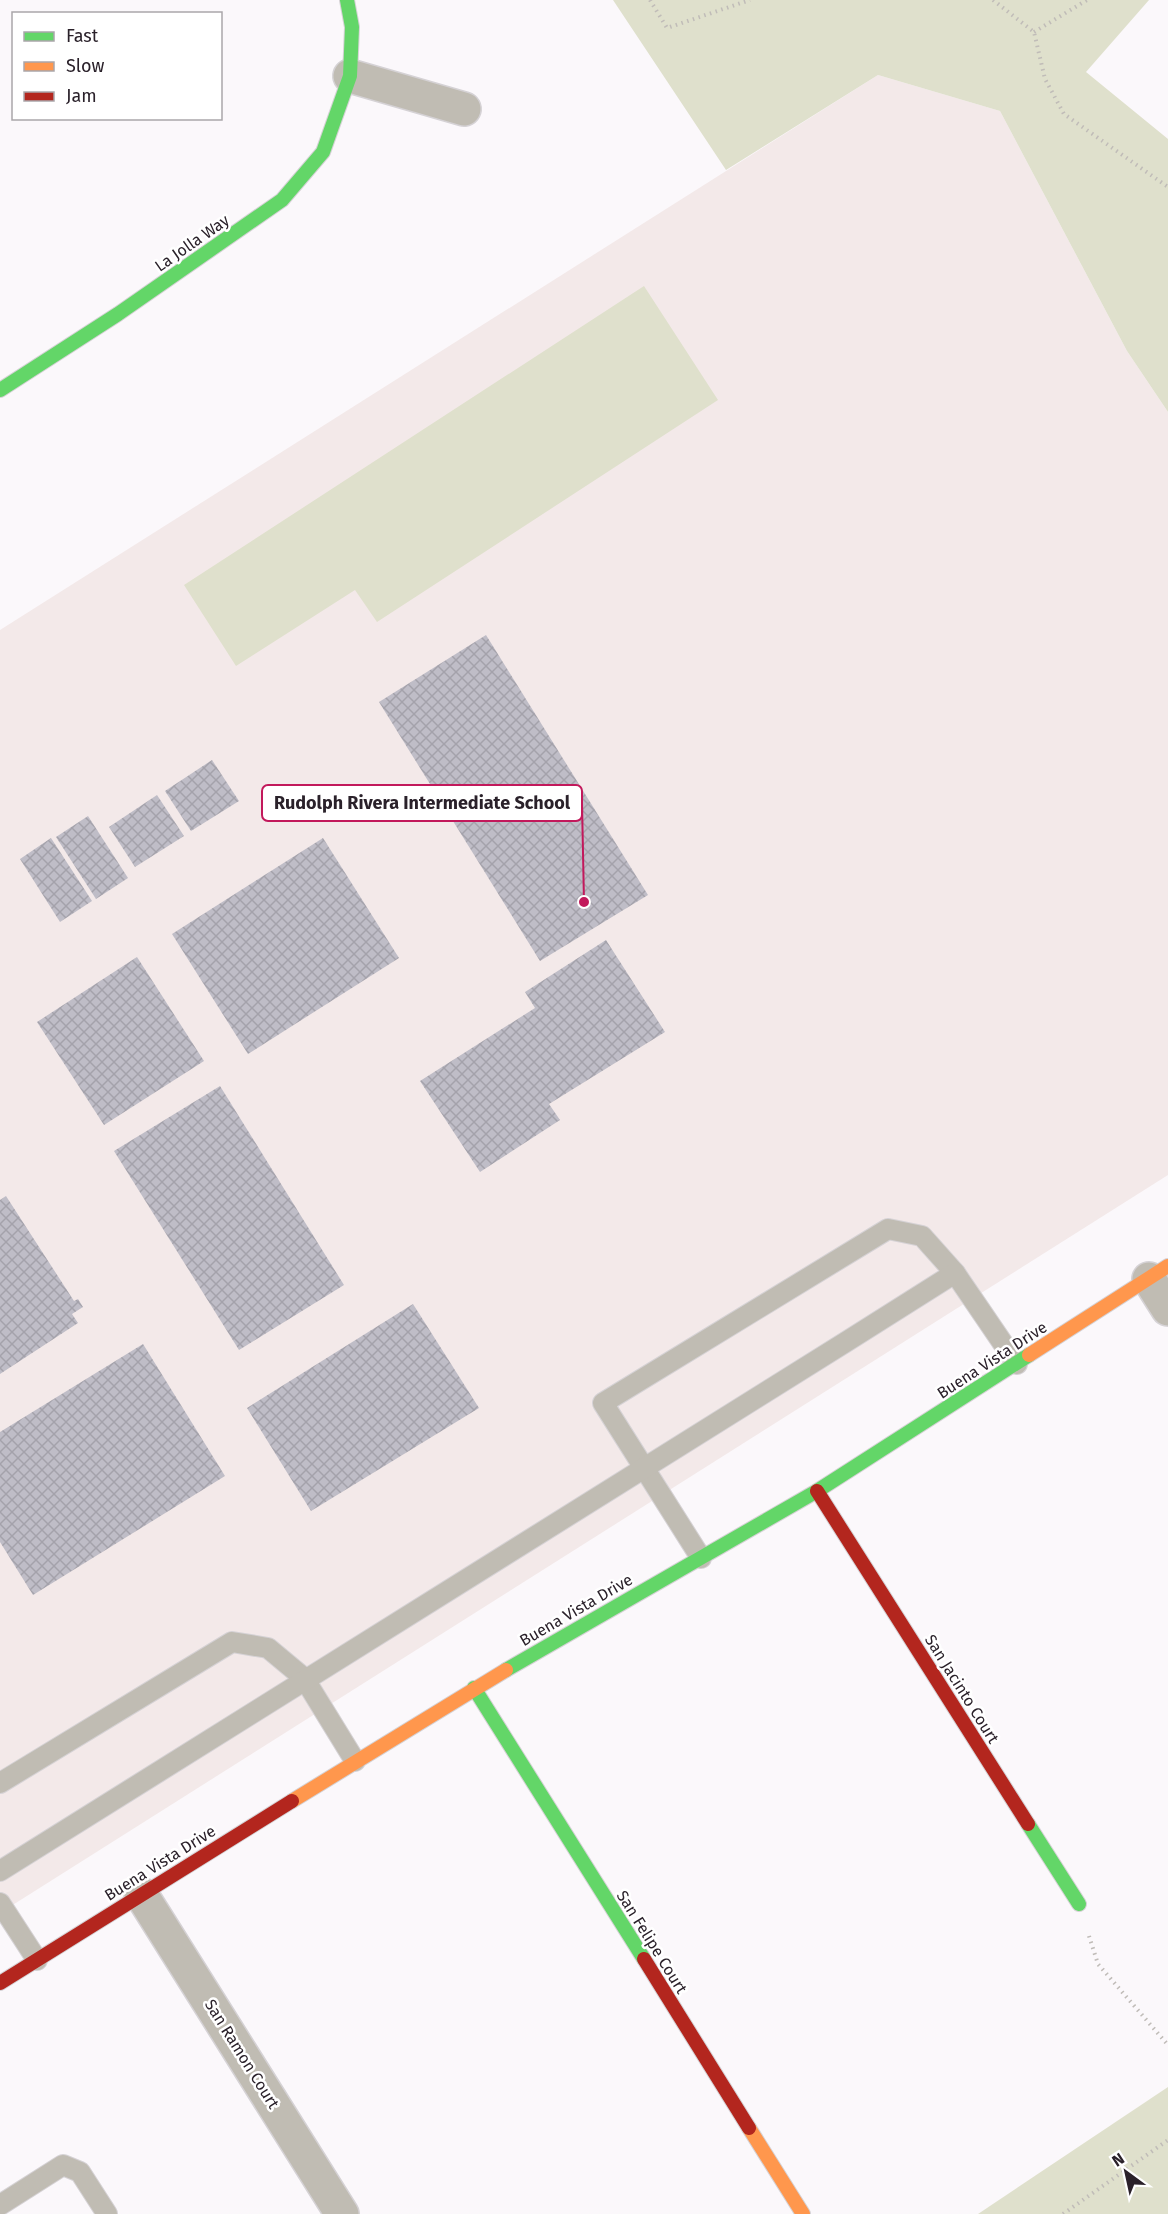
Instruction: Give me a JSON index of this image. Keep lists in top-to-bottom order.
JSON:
{
  "streets": {
    "street": [
      "La Jolla Way",
      "Buena Vista Drive",
      "San Jacinto Court",
      "San Felipe Court",
      "San Ramon Court"
    ]
  },
  "crossings": [
    ["Buena Vista Drive", "San Jacinto Court"],
    ["Buena Vista Drive", "San Felipe Court"],
    ["Buena Vista Drive", "San Ramon Court"]
  ],
  "places": ["Rudolph Rivera Intermediate School"],
  "legend": ["Fast", "Slow", "Jam"],
  "north": "top left"
}
